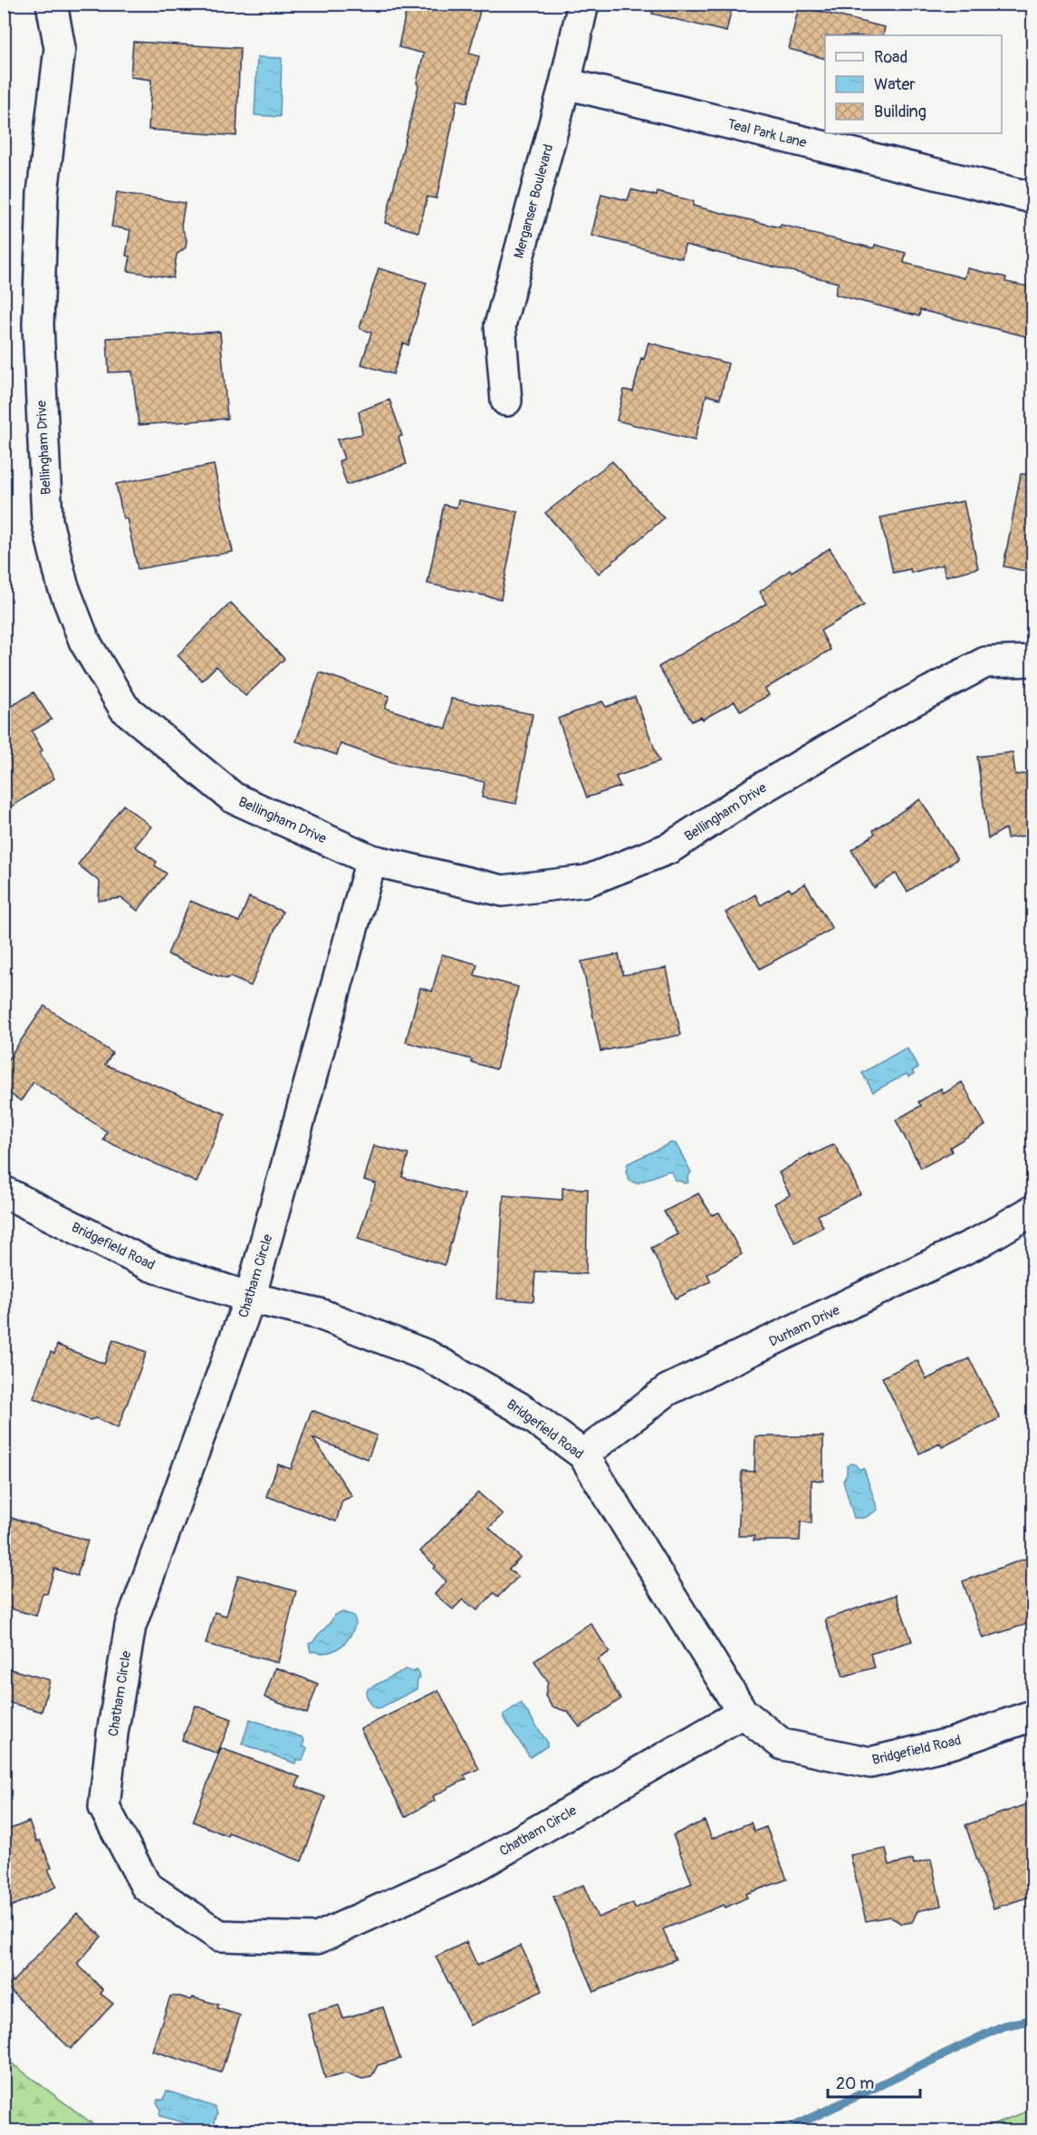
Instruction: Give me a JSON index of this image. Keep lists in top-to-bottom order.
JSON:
{
  "streets": {
    "street": [
      "Teal Park Lane",
      "Merganser Boulevard",
      "Bellingham Drive",
      "Bridgefield Road",
      "Chatham Circle",
      "Durham Drive"
    ]
  },
  "crossings": [
    ["Teal Park Lane", "Merganser Boulevard"],
    ["Bellingham Drive", "Chatham Circle"],
    ["Bridgefield Road", "Chatham Circle"],
    ["Bridgefield Road", "Durham Drive"]
  ],
  "legend": ["Road", "Water", "Building"],
  "scale_bar": "20 m"
}
